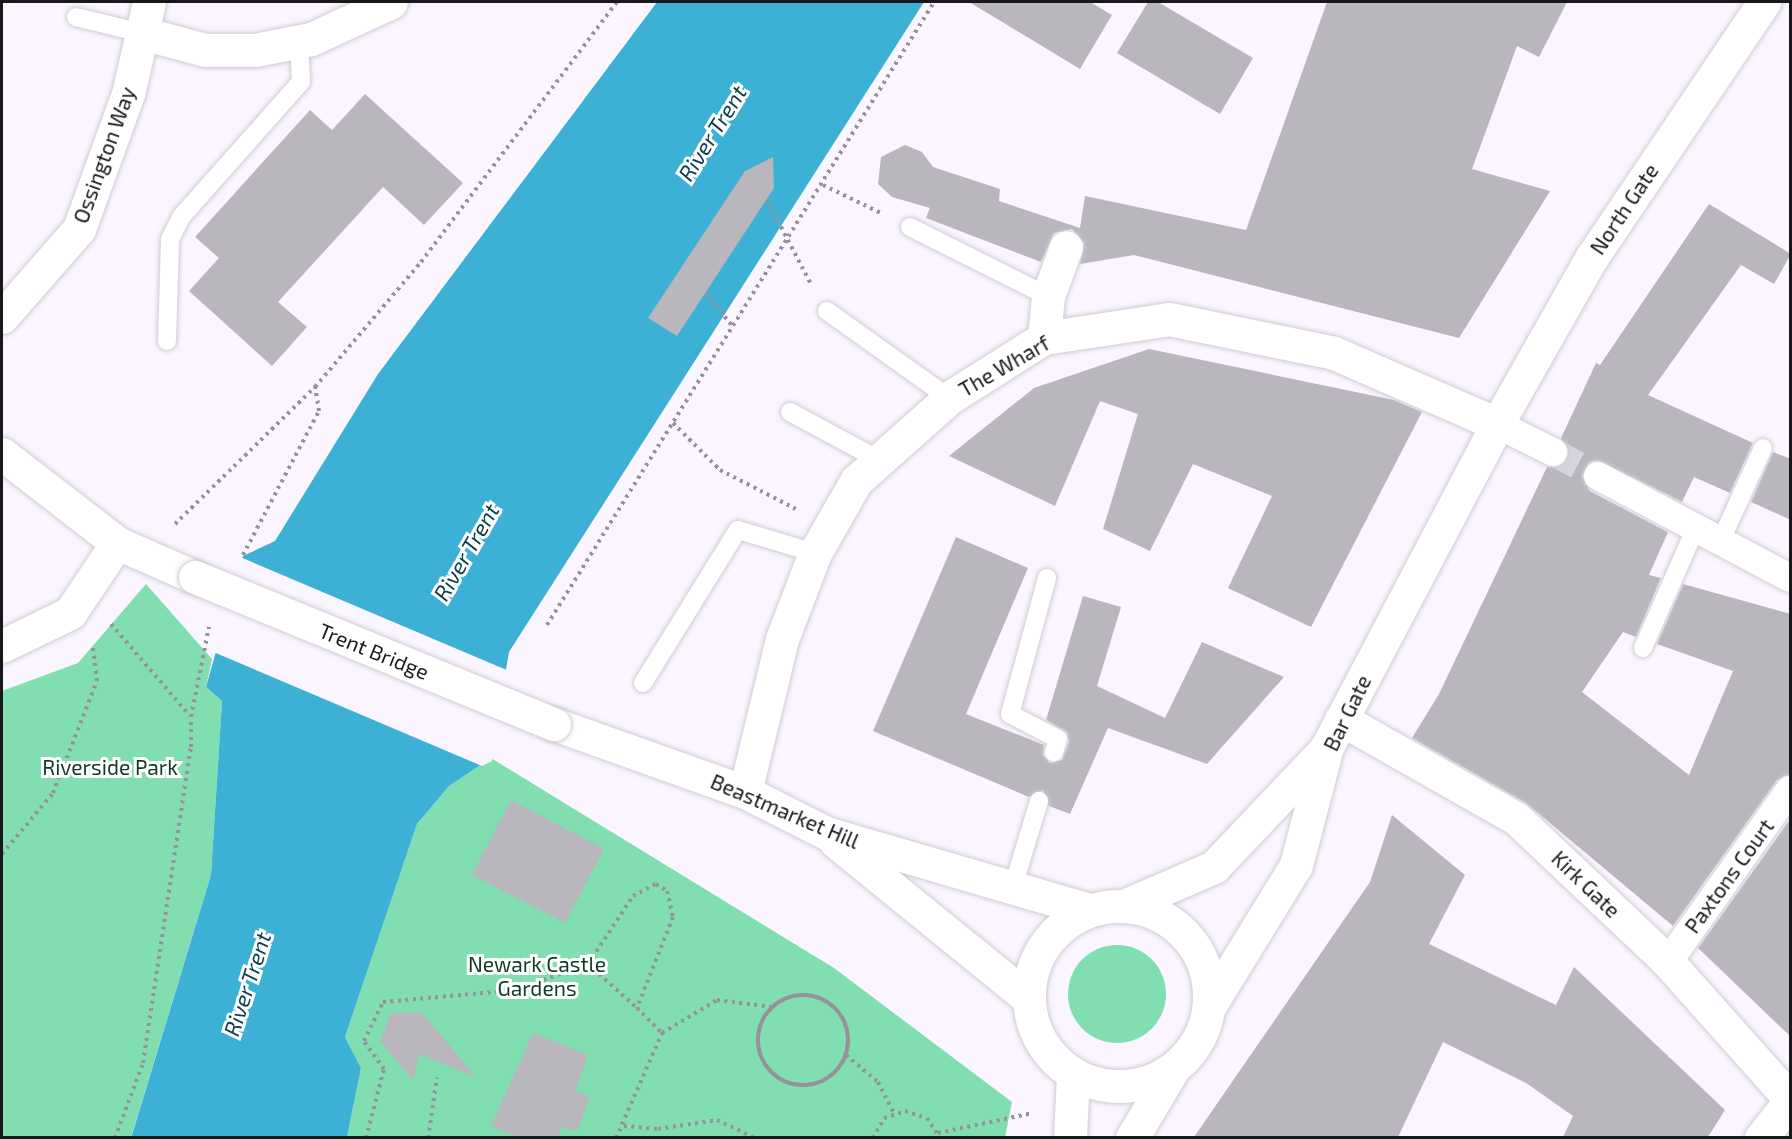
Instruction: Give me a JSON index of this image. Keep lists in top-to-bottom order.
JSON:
{
  "streets": {
    "main road": [
      "Ossington Way",
      "North Gate",
      "The Wharf",
      "Trent Bridge",
      "Bar Gate",
      "Beastmarket Hill",
      "Kirk Gate"
    ],
    "street": ["Paxtons Court"]
  },
  "crossings": [
    ["North Gate", "The Wharf"],
    ["North Gate", "Bar Gate"],
    ["The Wharf", "Bar Gate"],
    ["The Wharf", "Beastmarket Hill"],
    ["Trent Bridge", "Beastmarket Hill"],
    ["Bar Gate", "Beastmarket Hill"],
    ["Bar Gate", "Kirk Gate"],
    ["Paxtons Court", "Kirk Gate"]
  ],
  "water": ["River Trent"],
  "parks": ["Riverside Park", "Newark Castle Gardens"]
}
